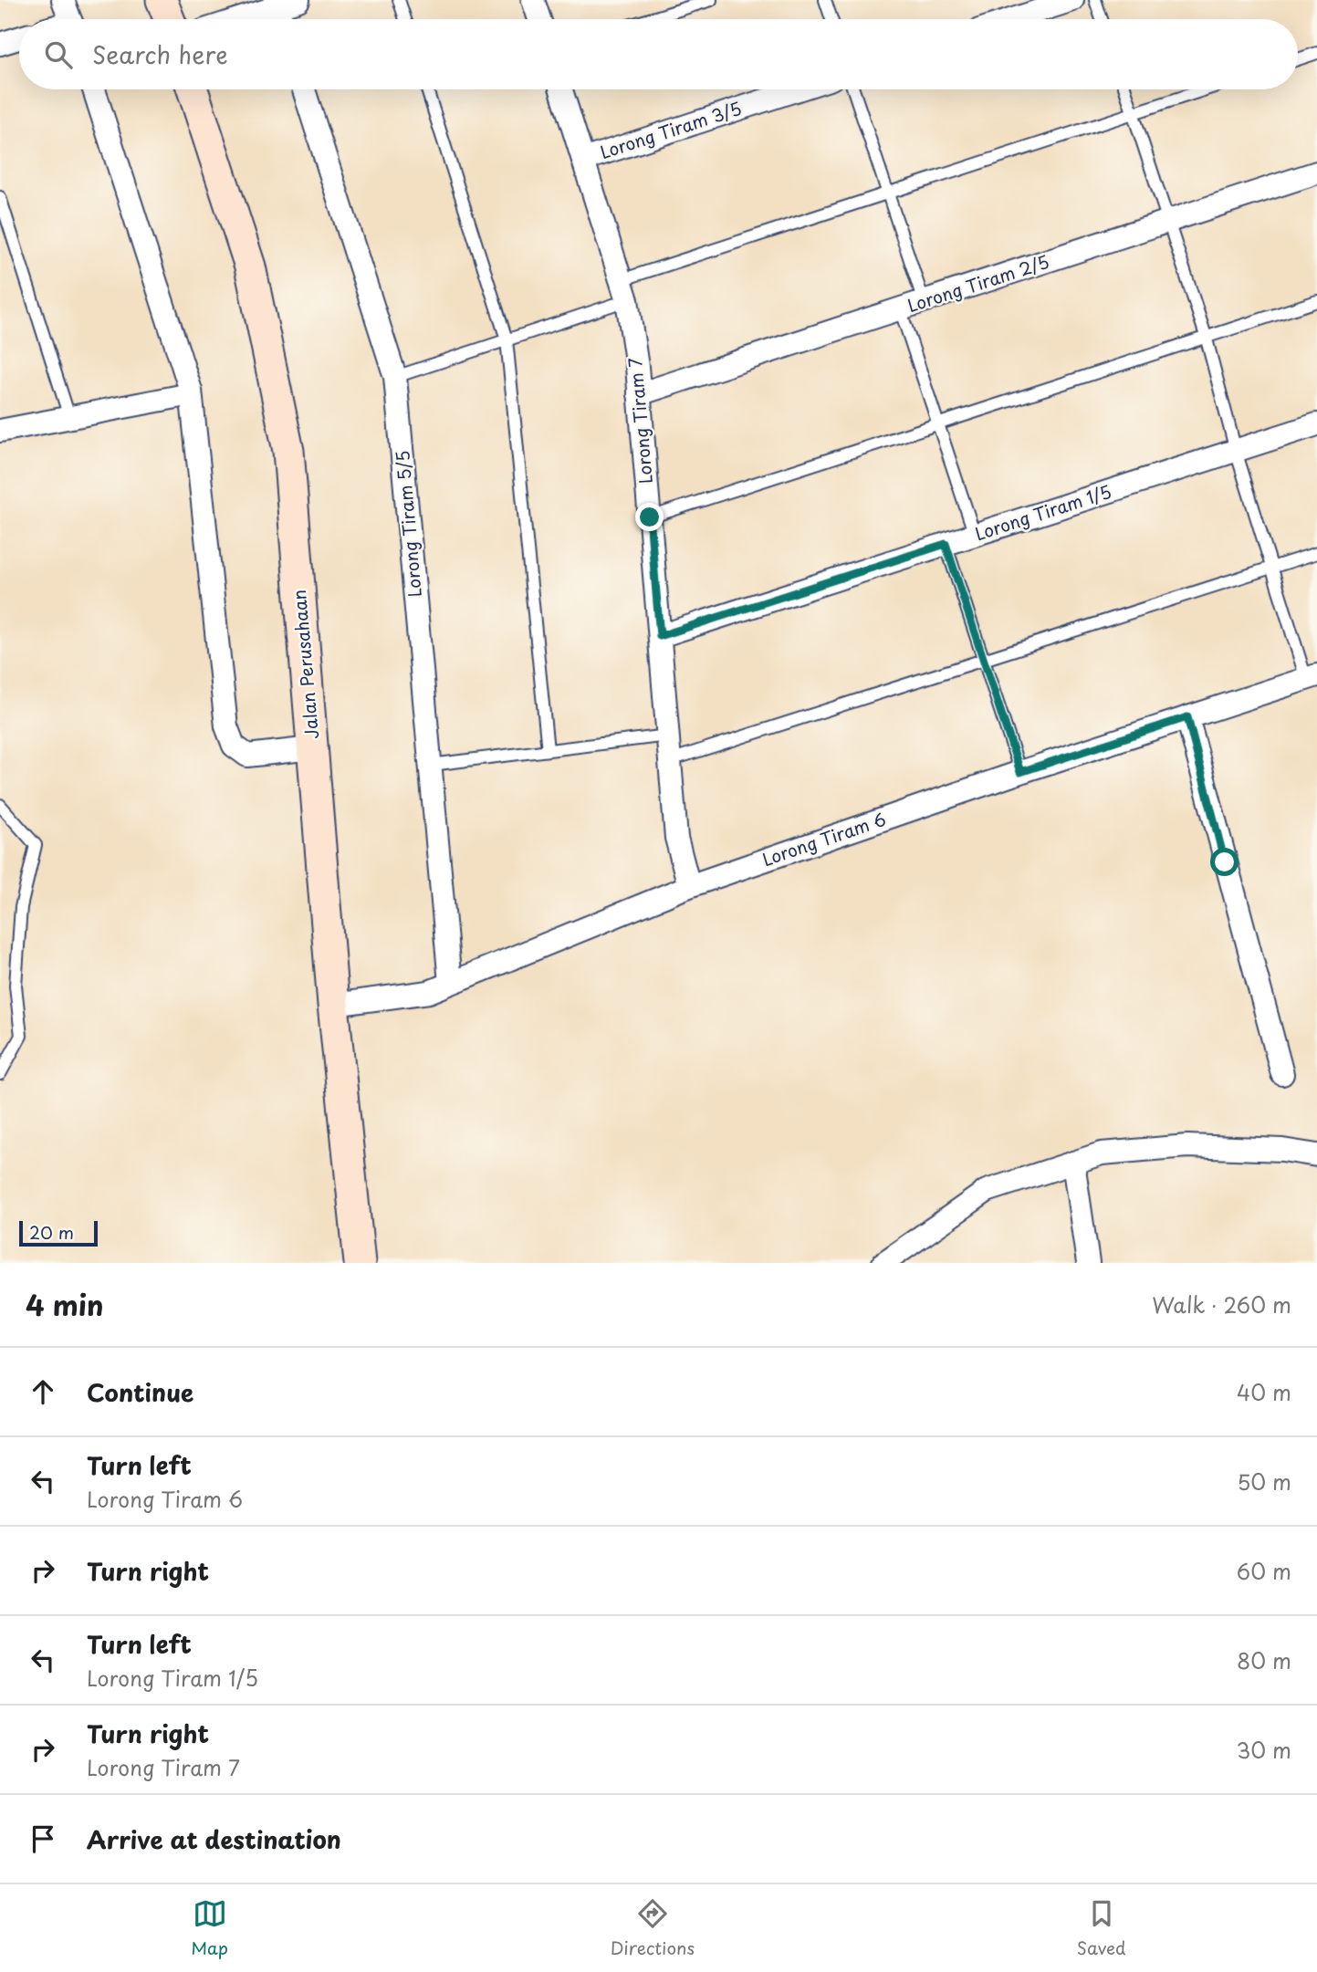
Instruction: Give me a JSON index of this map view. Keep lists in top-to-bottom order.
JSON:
{
  "streets": {
    "main road": ["Jalan Perusahaan"],
    "street": [
      "Lorong Tiram 3/5",
      "Lorong Tiram 2/5",
      "Lorong Tiram 7",
      "Lorong Tiram 1/5",
      "Lorong Tiram 5/5",
      "Lorong Tiram 6"
    ]
  },
  "crossings": [
    ["Lorong Tiram 3/5", "Lorong Tiram 7"],
    ["Lorong Tiram 2/5", "Lorong Tiram 7"],
    ["Lorong Tiram 7", "Lorong Tiram 1/5"],
    ["Lorong Tiram 7", "Lorong Tiram 6"],
    ["Lorong Tiram 5/5", "Lorong Tiram 6"],
    ["Jalan Perusahaan", "Lorong Tiram 6"]
  ],
  "scale_bar": "20 m",
  "page": {
    "search": "Search here",
    "scale": "20 m",
    "heading": ["4 min", "Walk · 260 m"],
    "list": [
      ["Continue", "40 m"],
      ["Turn left", "Lorong Tiram 6", "50 m"],
      ["Turn right", "60 m"],
      ["Turn left", "Lorong Tiram 1/5", "80 m"],
      ["Turn right", "Lorong Tiram 7", "30 m"],
      "Arrive at destination"
    ],
    "nav": ["Map", "Directions", "Saved"]
  }
}
